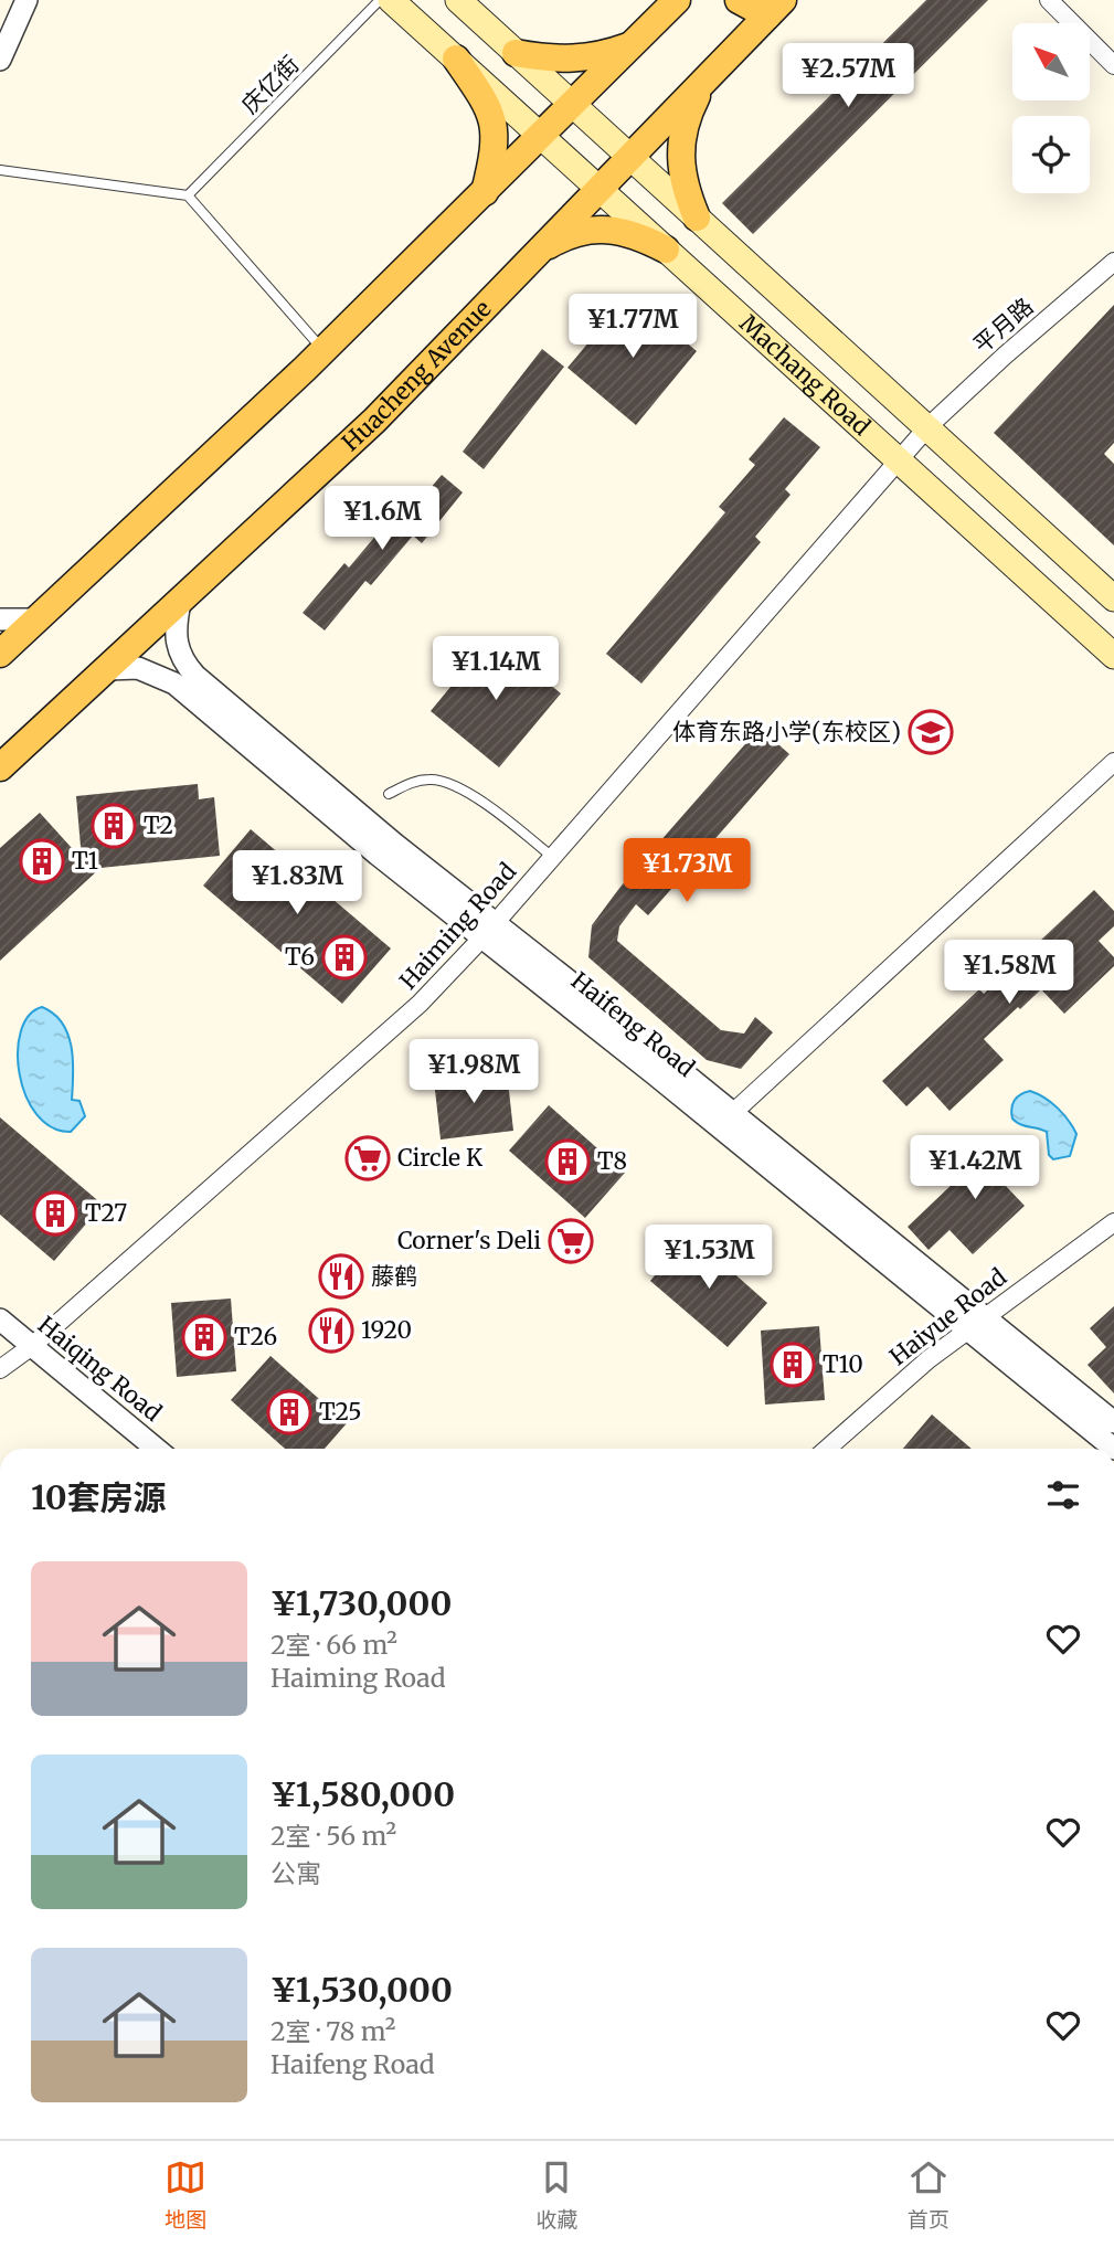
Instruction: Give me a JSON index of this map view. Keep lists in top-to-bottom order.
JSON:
{
  "streets": {
    "main road": ["Machang Road", "Huacheng Avenue"],
    "street": [
      "平月路",
      "Haiming Road",
      "Haifeng Road",
      "Haiyue Road",
      "Haiqing Road"
    ],
    "lane": ["庆亿街"]
  },
  "crossings": [
    ["庆亿街", "Machang Road"],
    ["平月路", "Machang Road"],
    ["平月路", "Haiming Road"],
    ["Machang Road", "Huacheng Avenue"],
    ["Machang Road", "Haiming Road"],
    ["Huacheng Avenue", "Haifeng Road"],
    ["Haiming Road", "Haifeng Road"],
    ["Haiming Road", "Haiqing Road"],
    ["Haifeng Road", "Haiyue Road"]
  ],
  "places": {
    "school or university": ["体育东路小学(东校区)"],
    "building": [
      "T2",
      "T1",
      "T6",
      "T8",
      "T27",
      "T26",
      "T10",
      "T25"
    ],
    "supermarket": ["Circle K", "Corner's Deli"],
    "restaurant": ["藤鹤", "1920"]
  },
  "north": "top left",
  "page": {
    "price": [
      "¥2.57M",
      "¥1.77M",
      "¥1.6M",
      "¥1.14M",
      "¥1.73M",
      "¥1.83M",
      "¥1.58M",
      "¥1.98M",
      "¥1.42M",
      "¥1.53M"
    ],
    "heading": "10套房源",
    "list": [
      {
        "name": "¥1,730,000",
        "note": "2室 · 66 m² · Haiming Road"
      },
      {
        "name": "¥1,580,000",
        "note": "2室 · 56 m² · 公寓"
      },
      {
        "name": "¥1,530,000",
        "note": "2室 · 78 m² · Haifeng Road"
      }
    ],
    "tabs": ["地图", "收藏", "首页"]
  }
}
